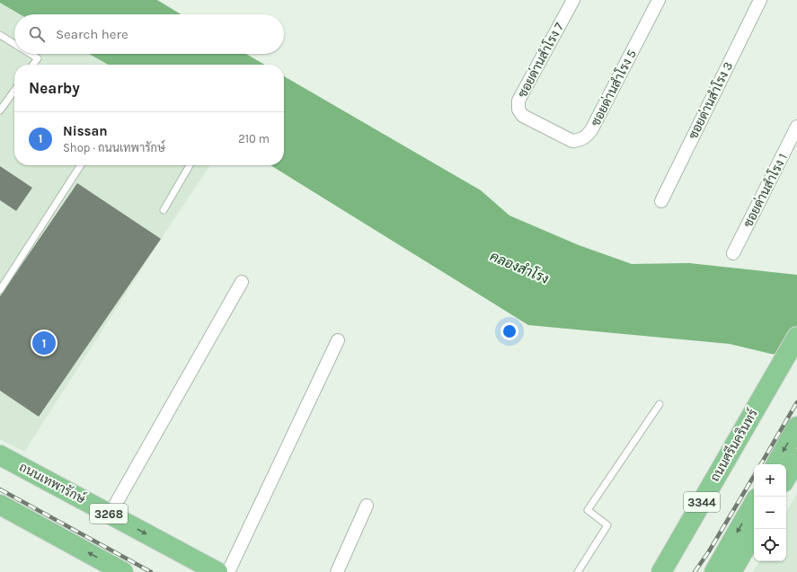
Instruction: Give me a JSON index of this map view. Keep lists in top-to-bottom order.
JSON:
{
  "streets": {
    "main road": [
      "ถนนศรีนครินทร์",
      "ถนนเทพารักษ์",
      "3344",
      "3268"
    ],
    "street": [
      "ซอยด่านสำโรง 7",
      "ซอยด่านสำโรง 5",
      "ซอยด่านสำโรง 3",
      "ซอยด่านสำโรง 1"
    ]
  },
  "crossings": [
    ["ซอยด่านสำโรง 7", "ซอยด่านสำโรง 5"]
  ],
  "water": ["คลองสำโรง"],
  "page": {
    "search": "Search here",
    "heading": "Nearby",
    "list": [
      {
        "mark": "1",
        "name": "Nissan",
        "note": "Shop · ถนนเทพารักษ์",
        "value": "210 m"
      }
    ],
    "pins": "1",
    "map_buttons": ["+", "−"]
  }
}
